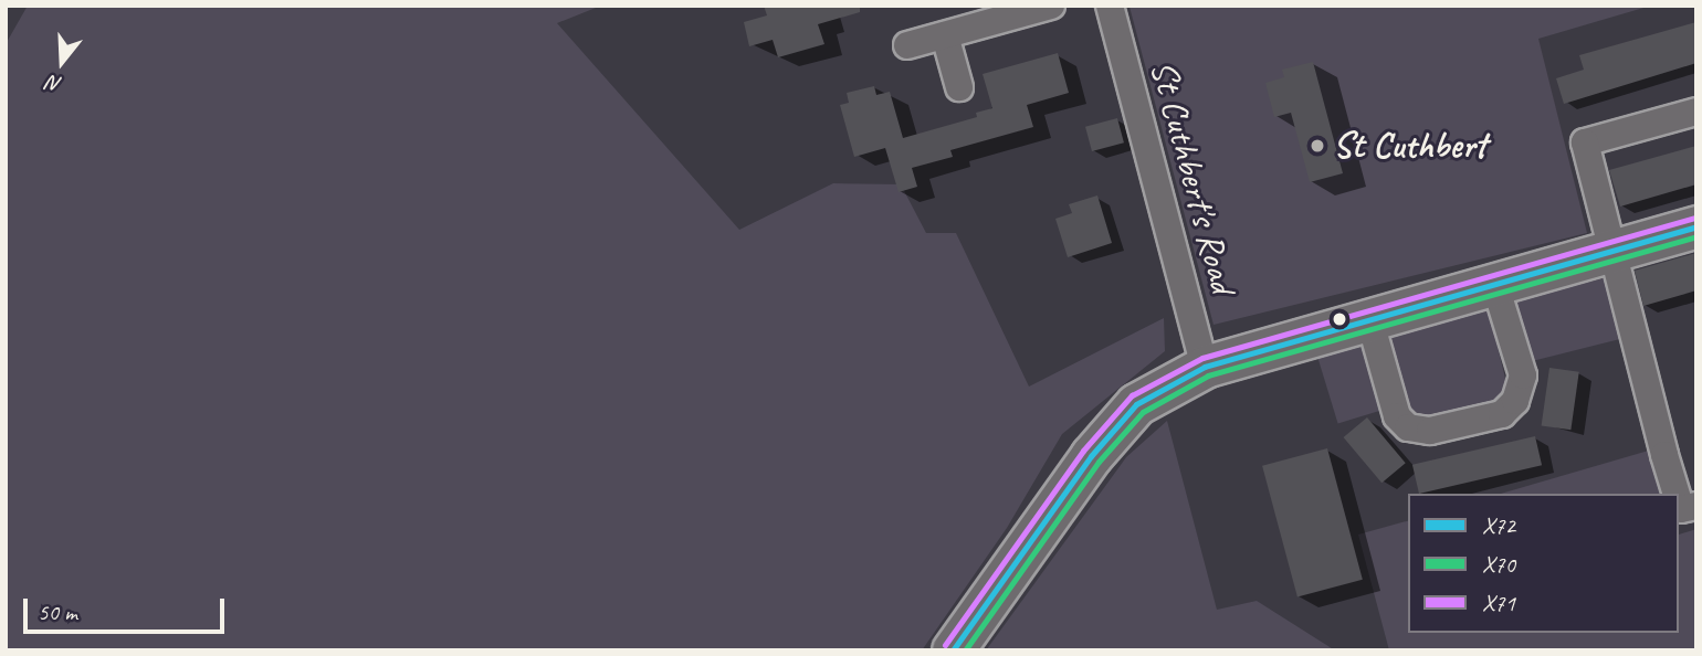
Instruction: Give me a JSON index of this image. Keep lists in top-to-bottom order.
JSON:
{
  "streets": {
    "street": ["St Cuthbert's Road"]
  },
  "places": ["St Cuthbert"],
  "lines": ["transit line X71", "transit line X72", "transit line X70"],
  "legend": ["X72", "X70", "X71"],
  "scale_bar": "50 m",
  "north": "bottom"
}
